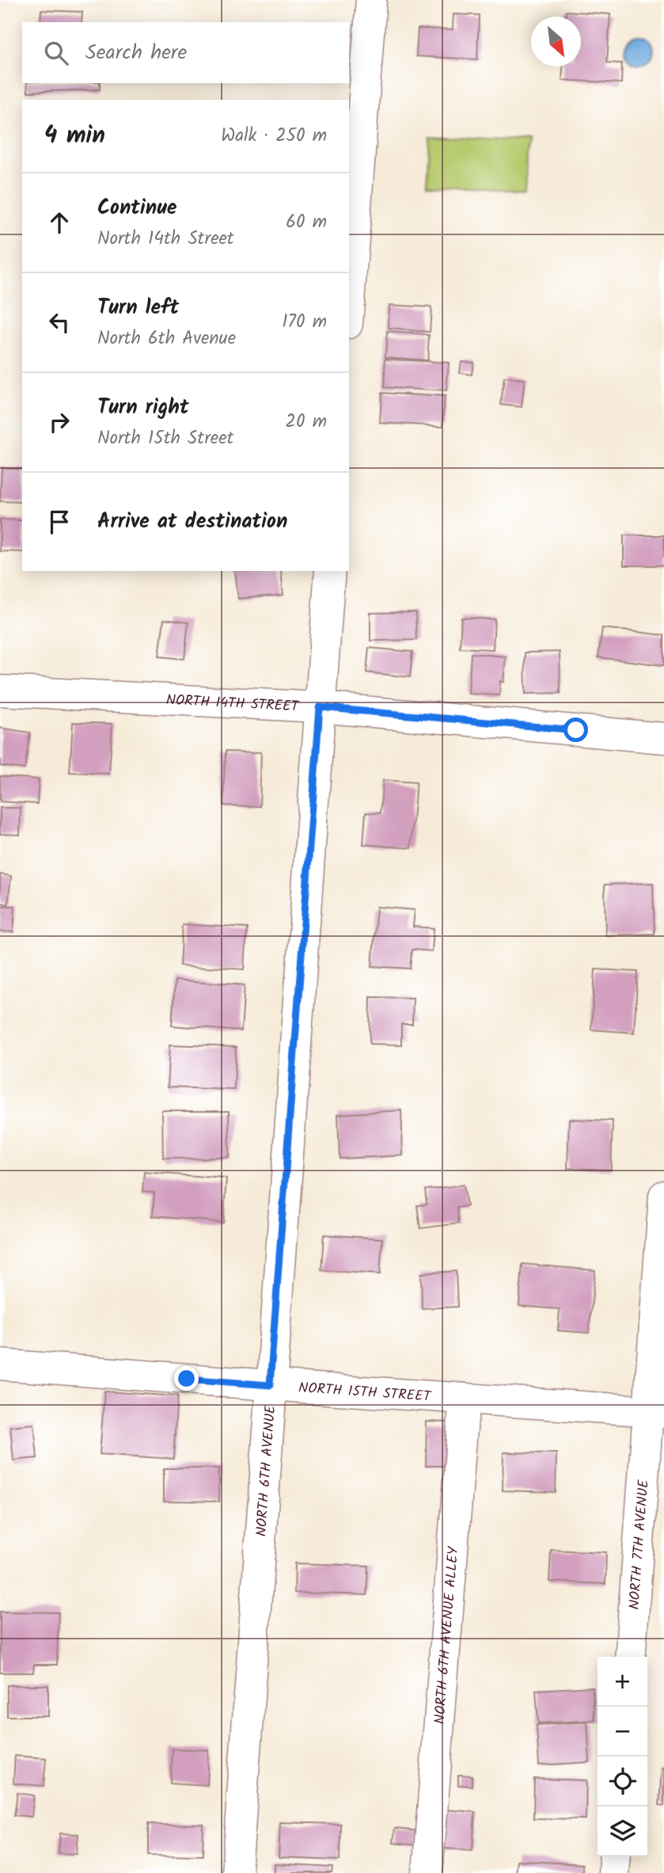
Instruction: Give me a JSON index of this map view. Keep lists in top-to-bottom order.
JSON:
{
  "streets": {
    "street": [
      "NORTH 14TH STREET",
      "NORTH 15TH STREET",
      "NORTH 6TH AVENUE",
      "NORTH 7TH AVENUE",
      "NORTH 6TH AVENUE ALLEY"
    ]
  },
  "crossings": [
    ["NORTH 14TH STREET", "NORTH 6TH AVENUE"],
    ["NORTH 15TH STREET", "NORTH 6TH AVENUE"],
    ["NORTH 15TH STREET", "NORTH 7TH AVENUE"],
    ["NORTH 15TH STREET", "NORTH 6TH AVENUE ALLEY"]
  ],
  "north": "bottom right",
  "page": {
    "search": "Search here",
    "heading": ["4 min", "Walk · 250 m"],
    "list": [
      ["Continue", "North 14th Street", "60 m"],
      ["Turn left", "North 6th Avenue", "170 m"],
      ["Turn right", "North 15th Street", "20 m"],
      "Arrive at destination"
    ],
    "map_buttons": ["+", "−"]
  }
}
